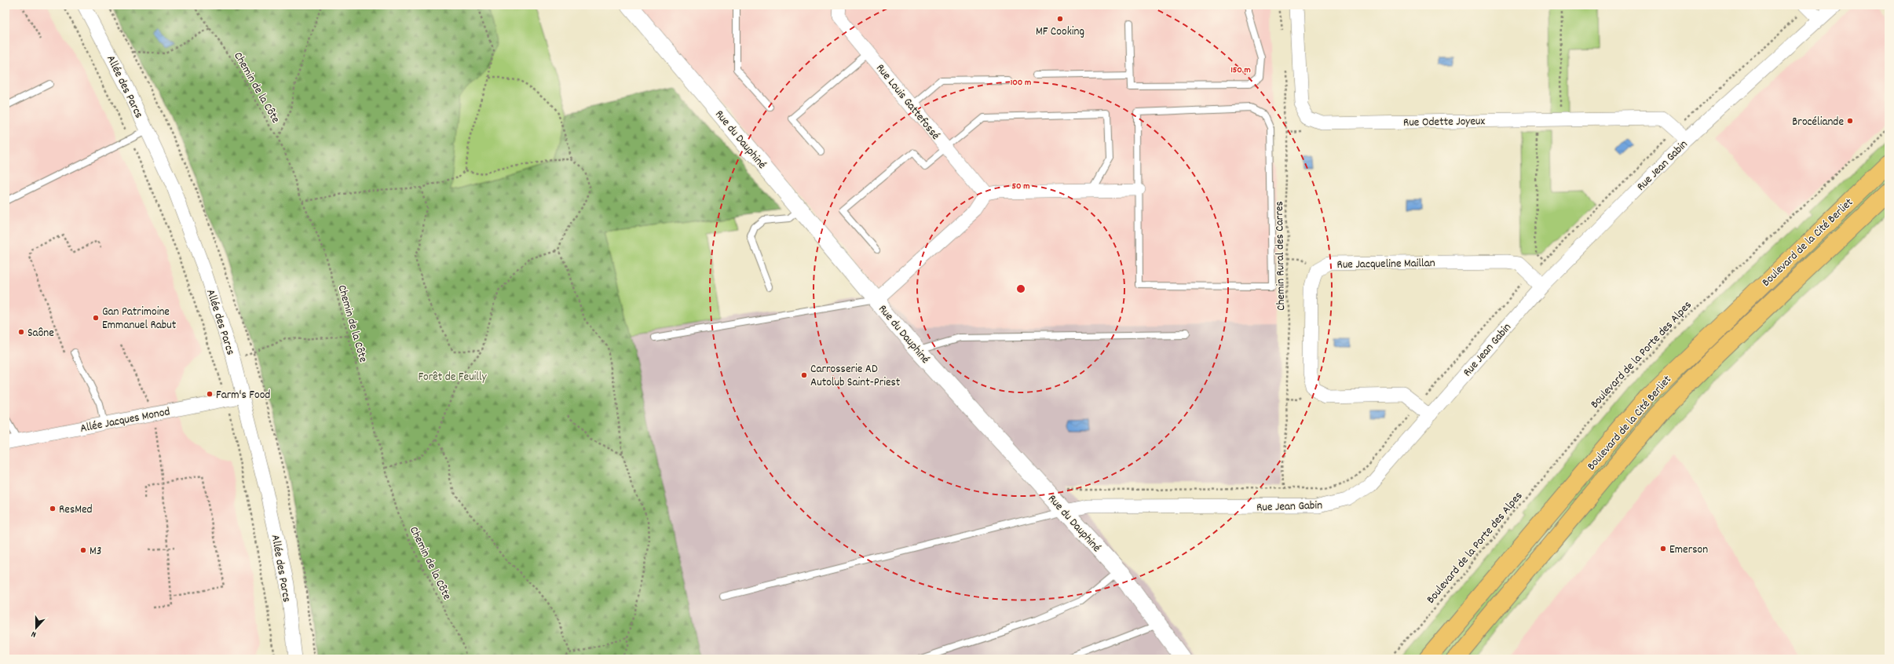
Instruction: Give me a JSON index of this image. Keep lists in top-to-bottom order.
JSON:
{
  "streets": {
    "main road": ["Boulevard de la Cité Berliet"],
    "street": [
      "Allée des Parcs",
      "Rue Louis Gattefossé",
      "Rue Odette Joyeux",
      "Rue du Dauphiné",
      "Rue Jean Gabin",
      "Rue Jacqueline Maillan",
      "Allée Jacques Monod"
    ],
    "path": ["Chemin de la Côte", "Chemin Rural des Carres", "Boulevard de la Porte des Alpes"]
  },
  "crossings": [
    ["Allée des Parcs", "Allée Jacques Monod"],
    ["Rue Odette Joyeux", "Rue Jean Gabin"],
    ["Rue du Dauphiné", "Rue Jean Gabin"],
    ["Rue Jean Gabin", "Chemin Rural des Carres"],
    ["Rue Jean Gabin", "Rue Jacqueline Maillan"]
  ],
  "parks": ["Forêt de Feuilly"],
  "places": [
    "MF Cooking",
    "Brocéliande",
    "Gan Patrimoine Emmanuel Rabut",
    "Saône",
    "Carrosserie AD Autolub Saint-Priest",
    "Farm's Food",
    "ResMed",
    "Emerson",
    "M3"
  ],
  "north": "bottom",
  "rings": ["150 m", "100 m", "50 m"]
}
